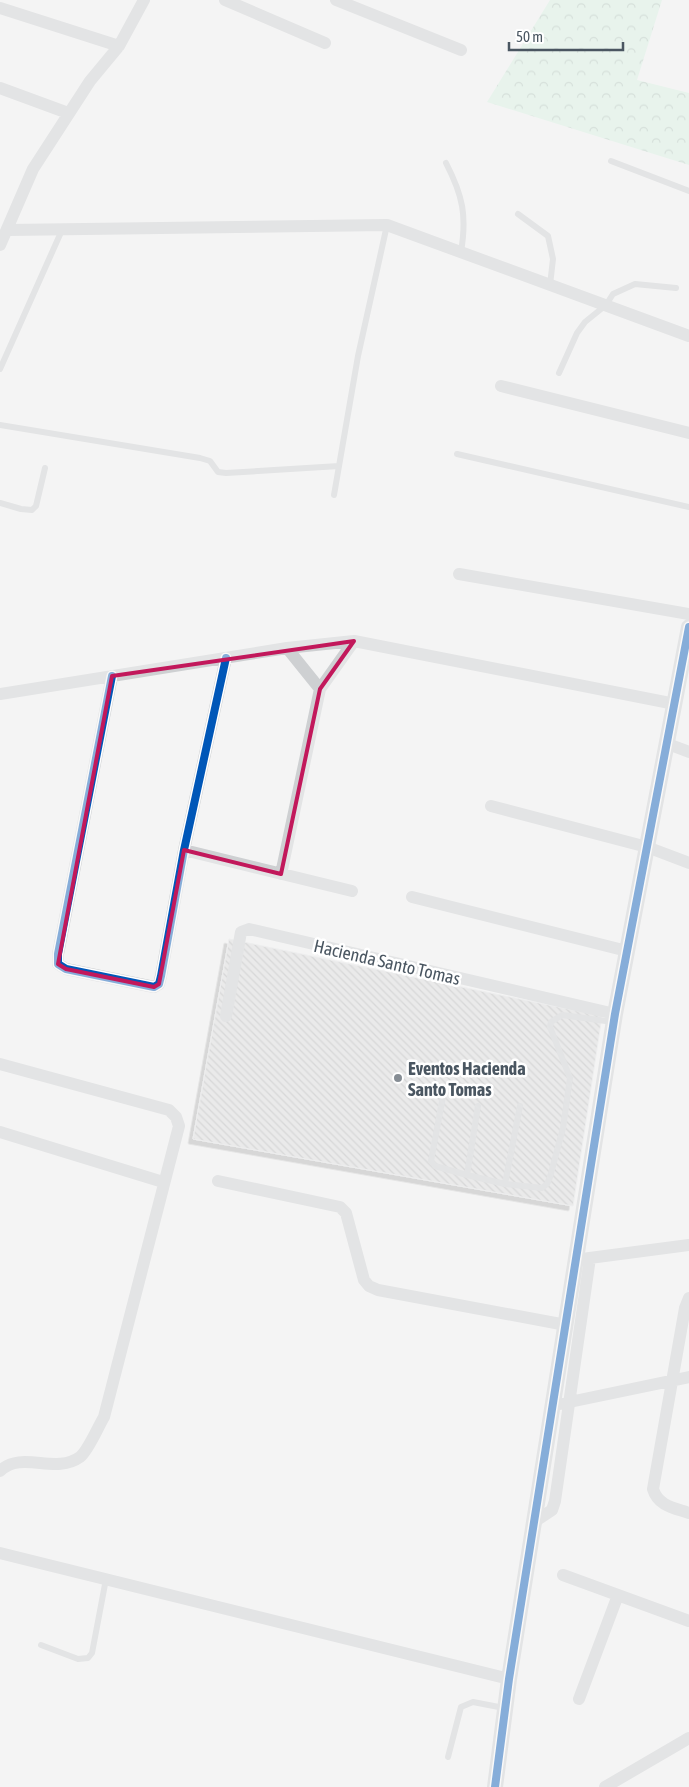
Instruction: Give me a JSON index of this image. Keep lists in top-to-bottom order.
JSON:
{
  "streets": {
    "street": ["Hacienda Santo Tomas"]
  },
  "places": ["Eventos Hacienda Santo Tomas"],
  "scale_bar": "50 m"
}
